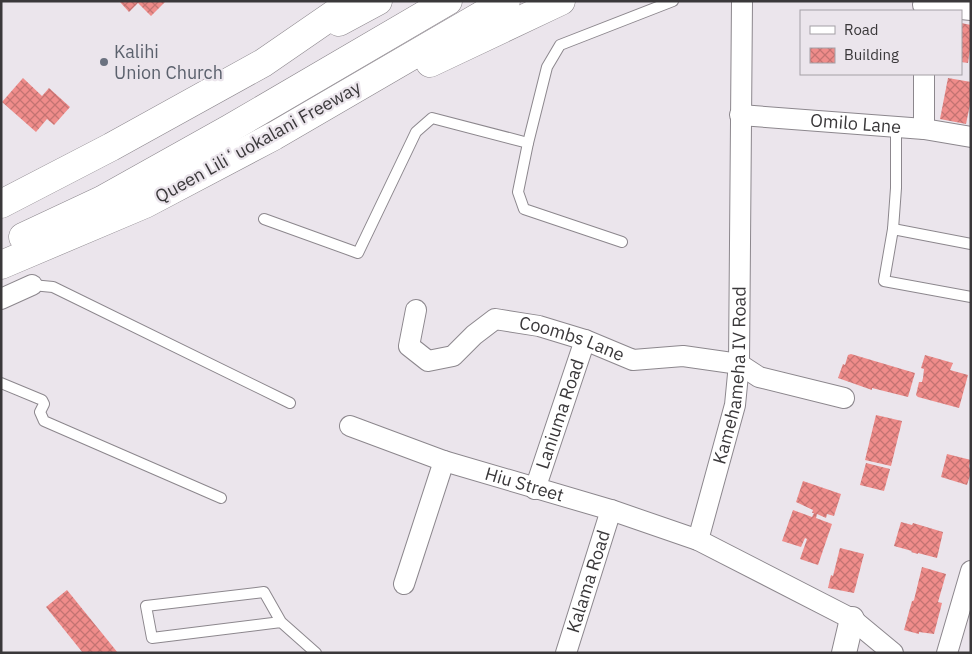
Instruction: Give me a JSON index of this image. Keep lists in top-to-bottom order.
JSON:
{
  "streets": {
    "highway": ["Queen Liliʻuokalani Freeway"],
    "street": [
      "Omilo Lane",
      "Coombs Lane",
      "Kamehameha IV Road",
      "Laniuma Road",
      "Hiu Street",
      "Kalama Road"
    ]
  },
  "crossings": [
    ["Omilo Lane", "Kamehameha IV Road"],
    ["Coombs Lane", "Kamehameha IV Road"],
    ["Coombs Lane", "Laniuma Road"],
    ["Kamehameha IV Road", "Hiu Street"],
    ["Laniuma Road", "Hiu Street"],
    ["Hiu Street", "Kalama Road"]
  ],
  "places": ["Kalihi Union Church"],
  "legend": ["Road", "Building"]
}
